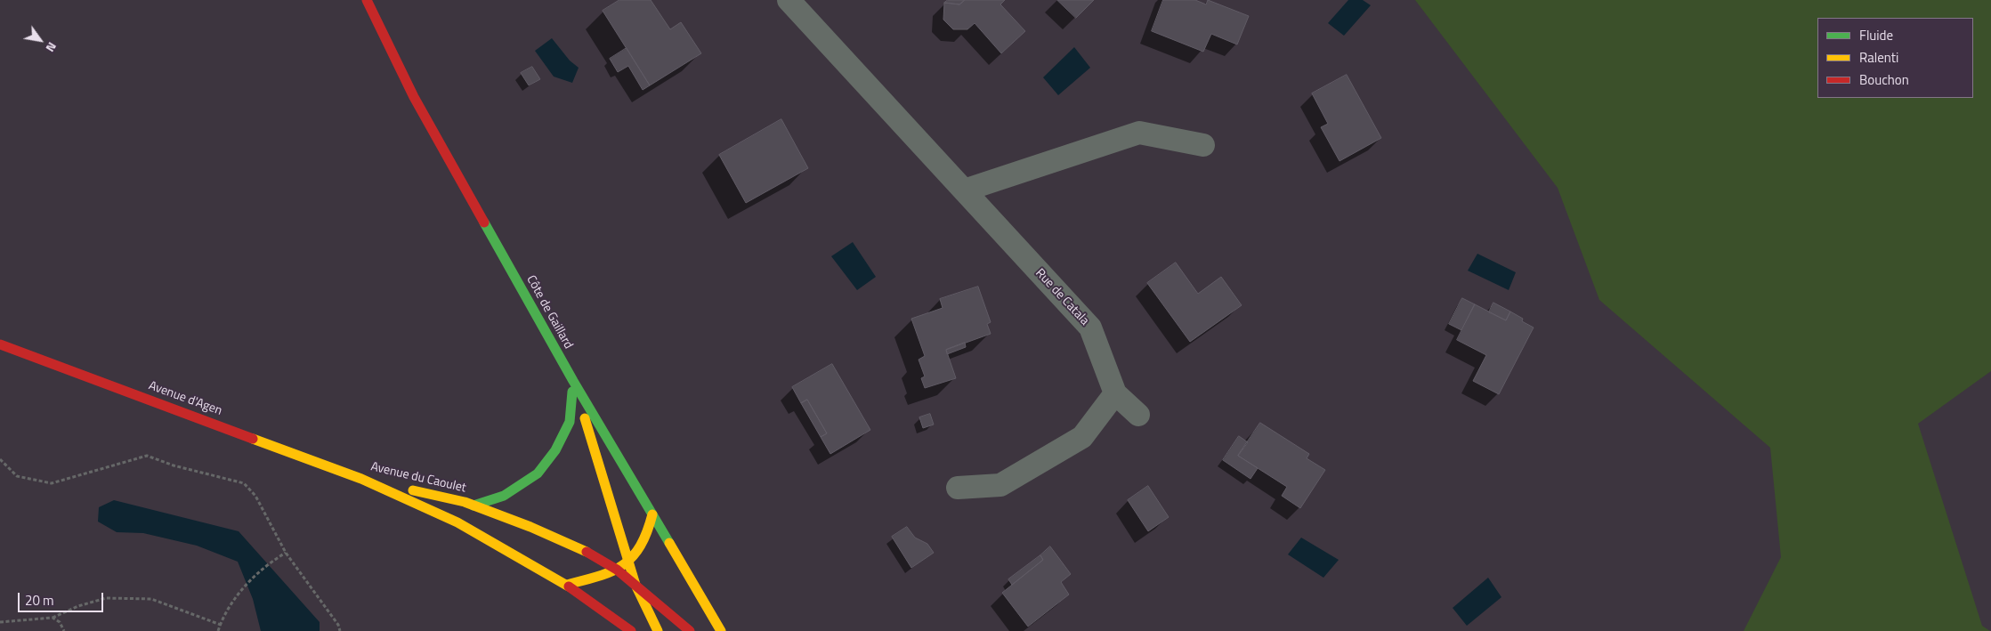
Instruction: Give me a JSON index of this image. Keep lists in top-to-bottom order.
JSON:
{
  "streets": {
    "street": [
      "Rue de Catala",
      "Côte de Gaillard",
      "Avenue d'Agen",
      "Avenue du Caoulet"
    ]
  },
  "crossings": [
    ["Avenue d'Agen", "Avenue du Caoulet"]
  ],
  "legend": ["Fluide", "Ralenti", "Bouchon"],
  "scale_bar": "20 m",
  "north": "bottom right"
}
